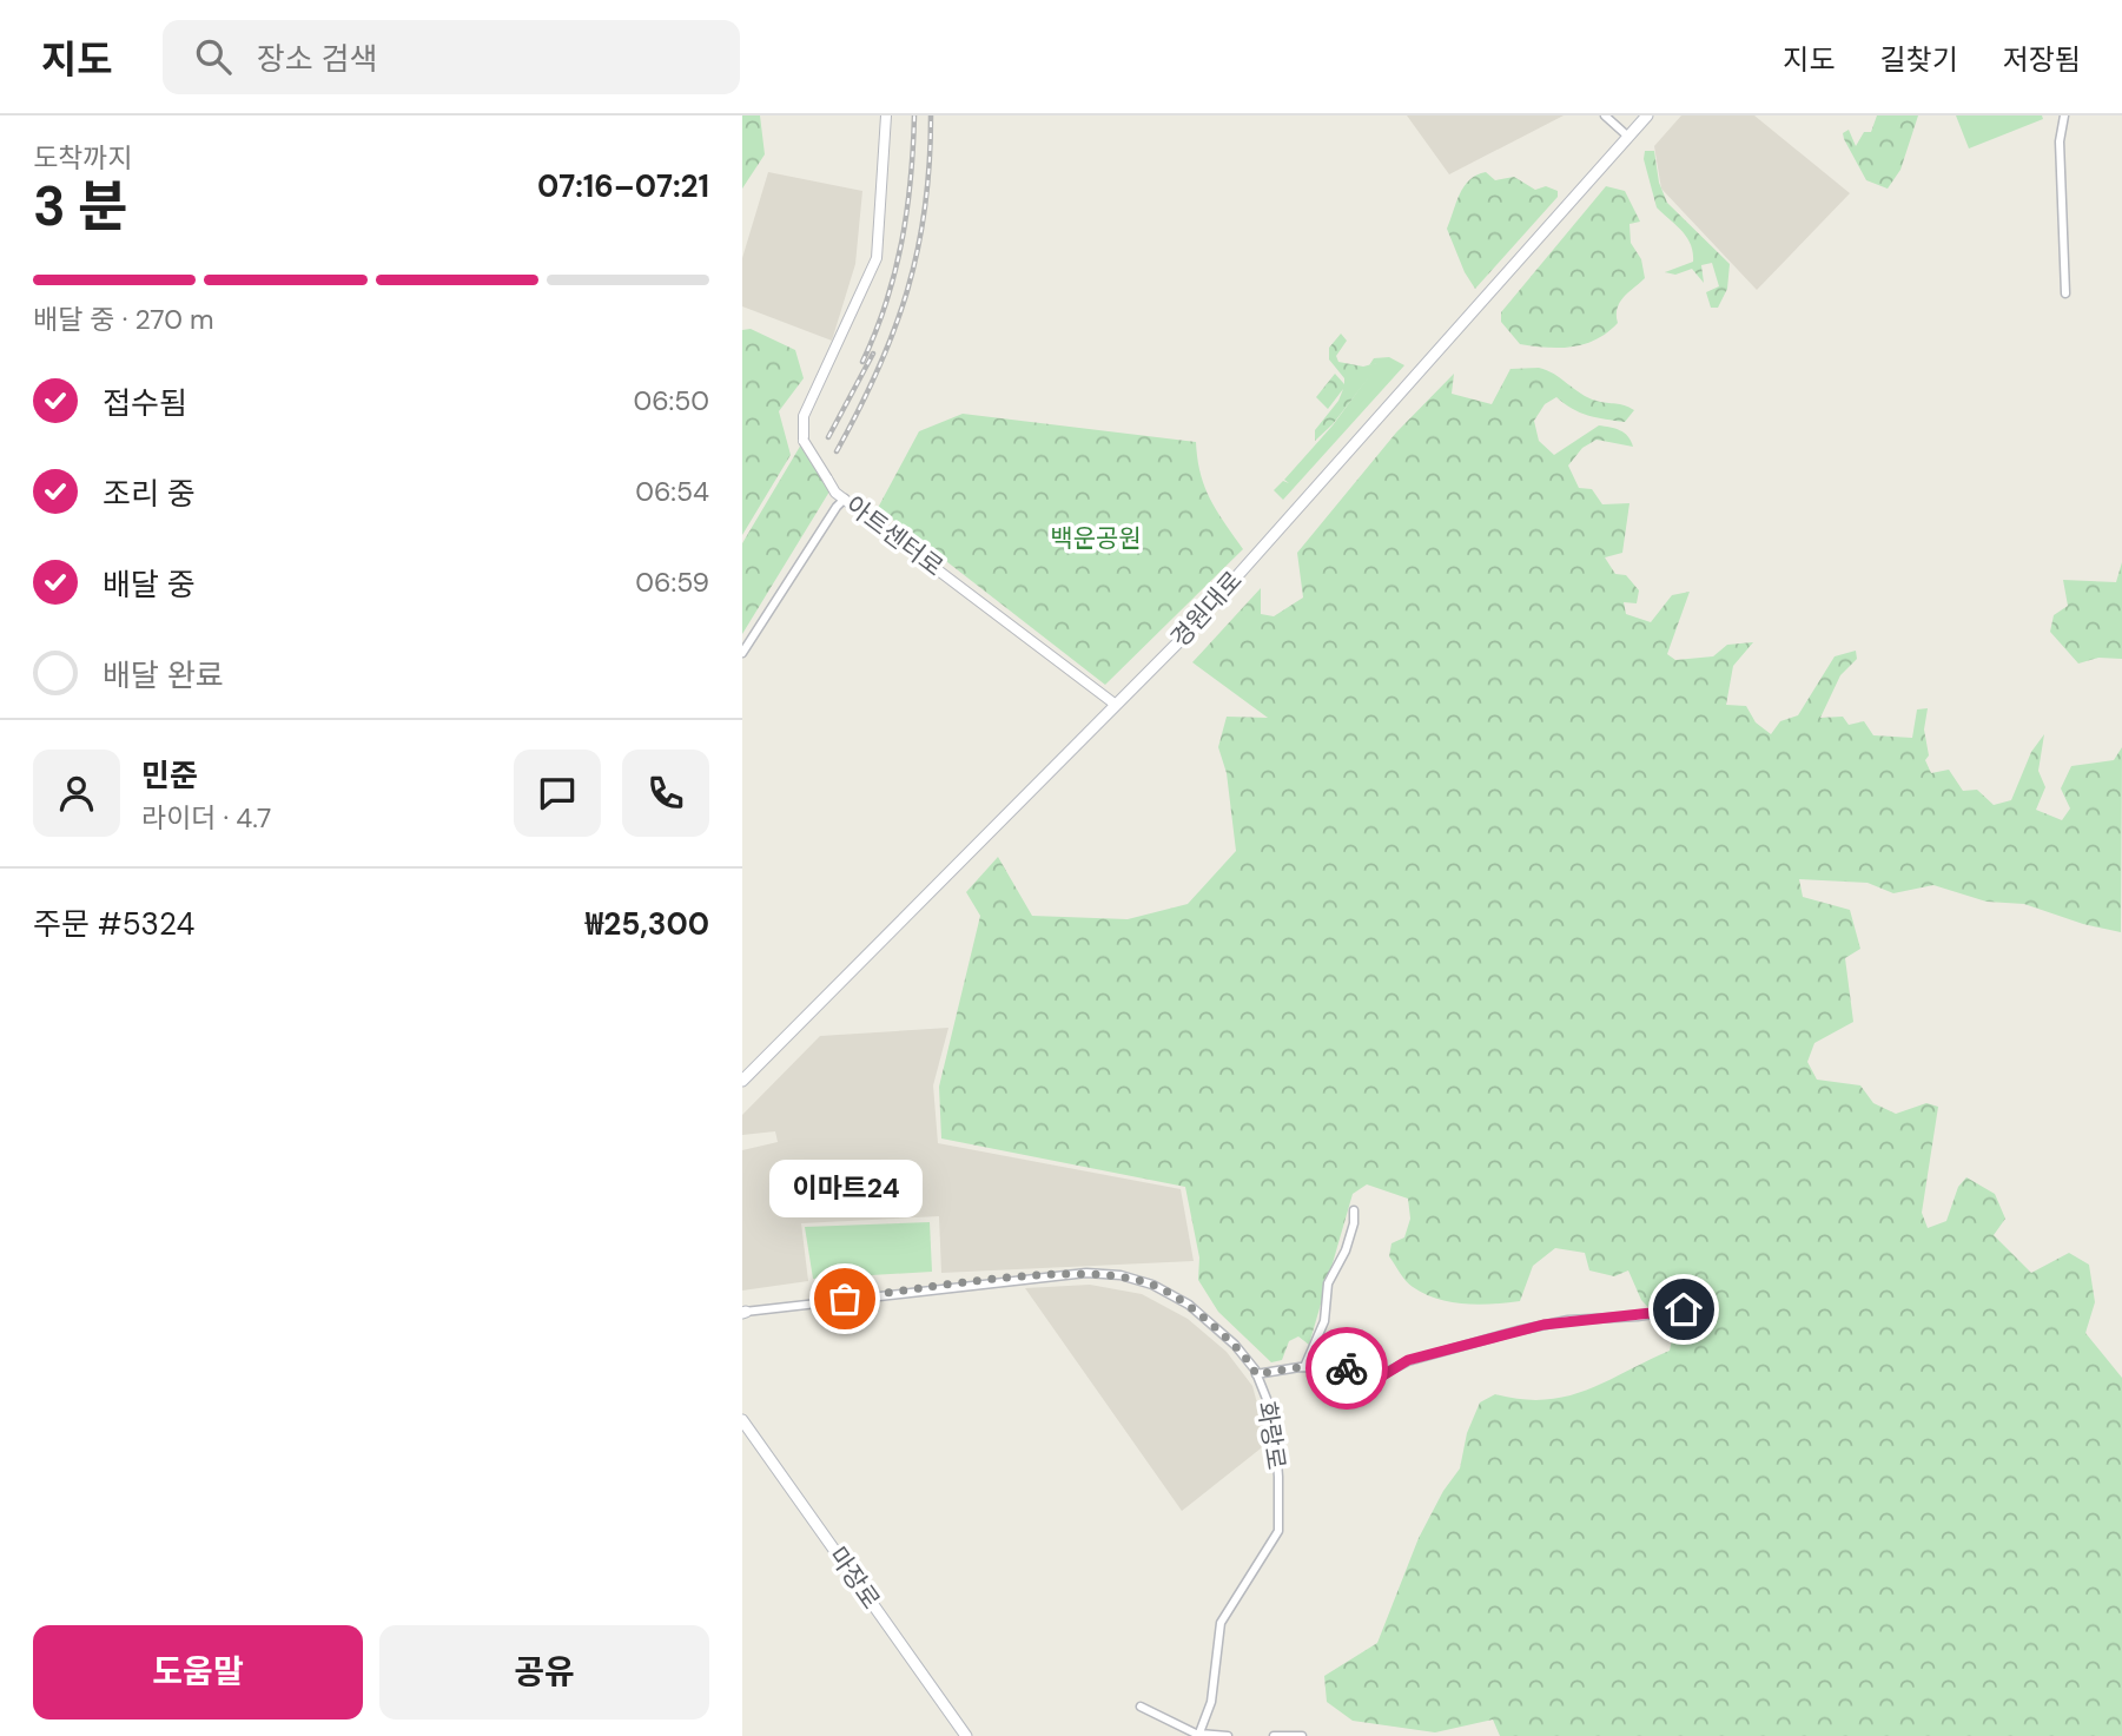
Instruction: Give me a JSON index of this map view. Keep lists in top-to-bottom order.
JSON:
{
  "streets": {
    "main road": ["경원대로", "마장로"],
    "street": ["아트센터로", "화랑로"]
  },
  "crossings": [
    ["아트센터로", "경원대로"]
  ],
  "parks": ["백운공원"],
  "places": ["이마트24"],
  "page": {
    "header": "지도",
    "search": "장소 검색",
    "nav": ["지도", "길찾기", "저장됨"],
    "heading": ["3 분", "도착까지", "07:16–07:21"],
    "panel": [
      "민준",
      "라이더 · 4.7",
      "주문 #5324",
      "₩25,300"
    ],
    "bar": "배달 중 · 270 m",
    "list": [
      ["접수됨", "06:50"],
      ["조리 중", "06:54"],
      ["배달 중", "06:59"],
      "배달 완료"
    ],
    "bubble": "이마트24",
    "buttons": ["도움말", "공유"]
  }
}
